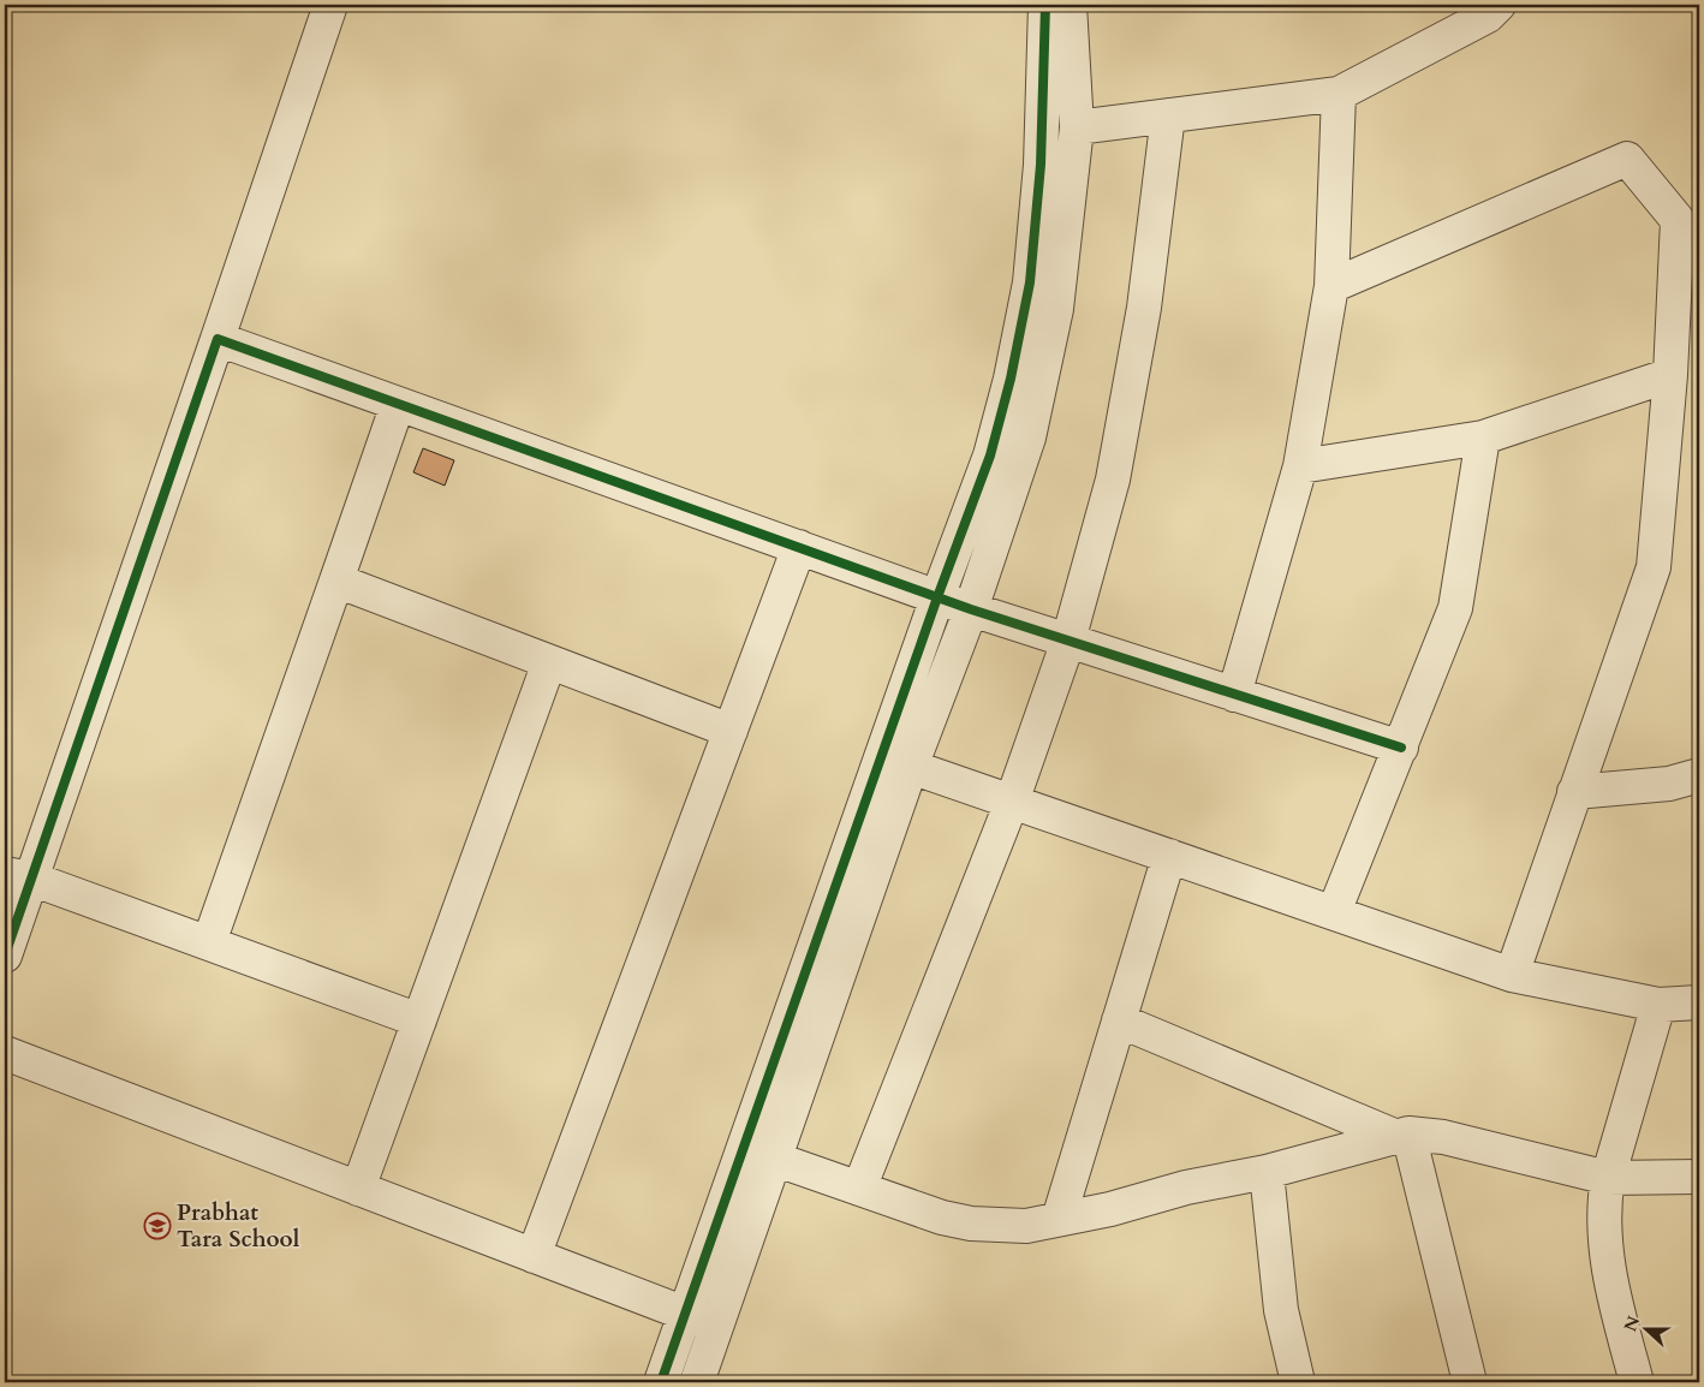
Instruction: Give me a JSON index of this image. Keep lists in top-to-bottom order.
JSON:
{
  "places": {
    "school or university": ["Prabhat Tara School"]
  },
  "north": "left"
}
